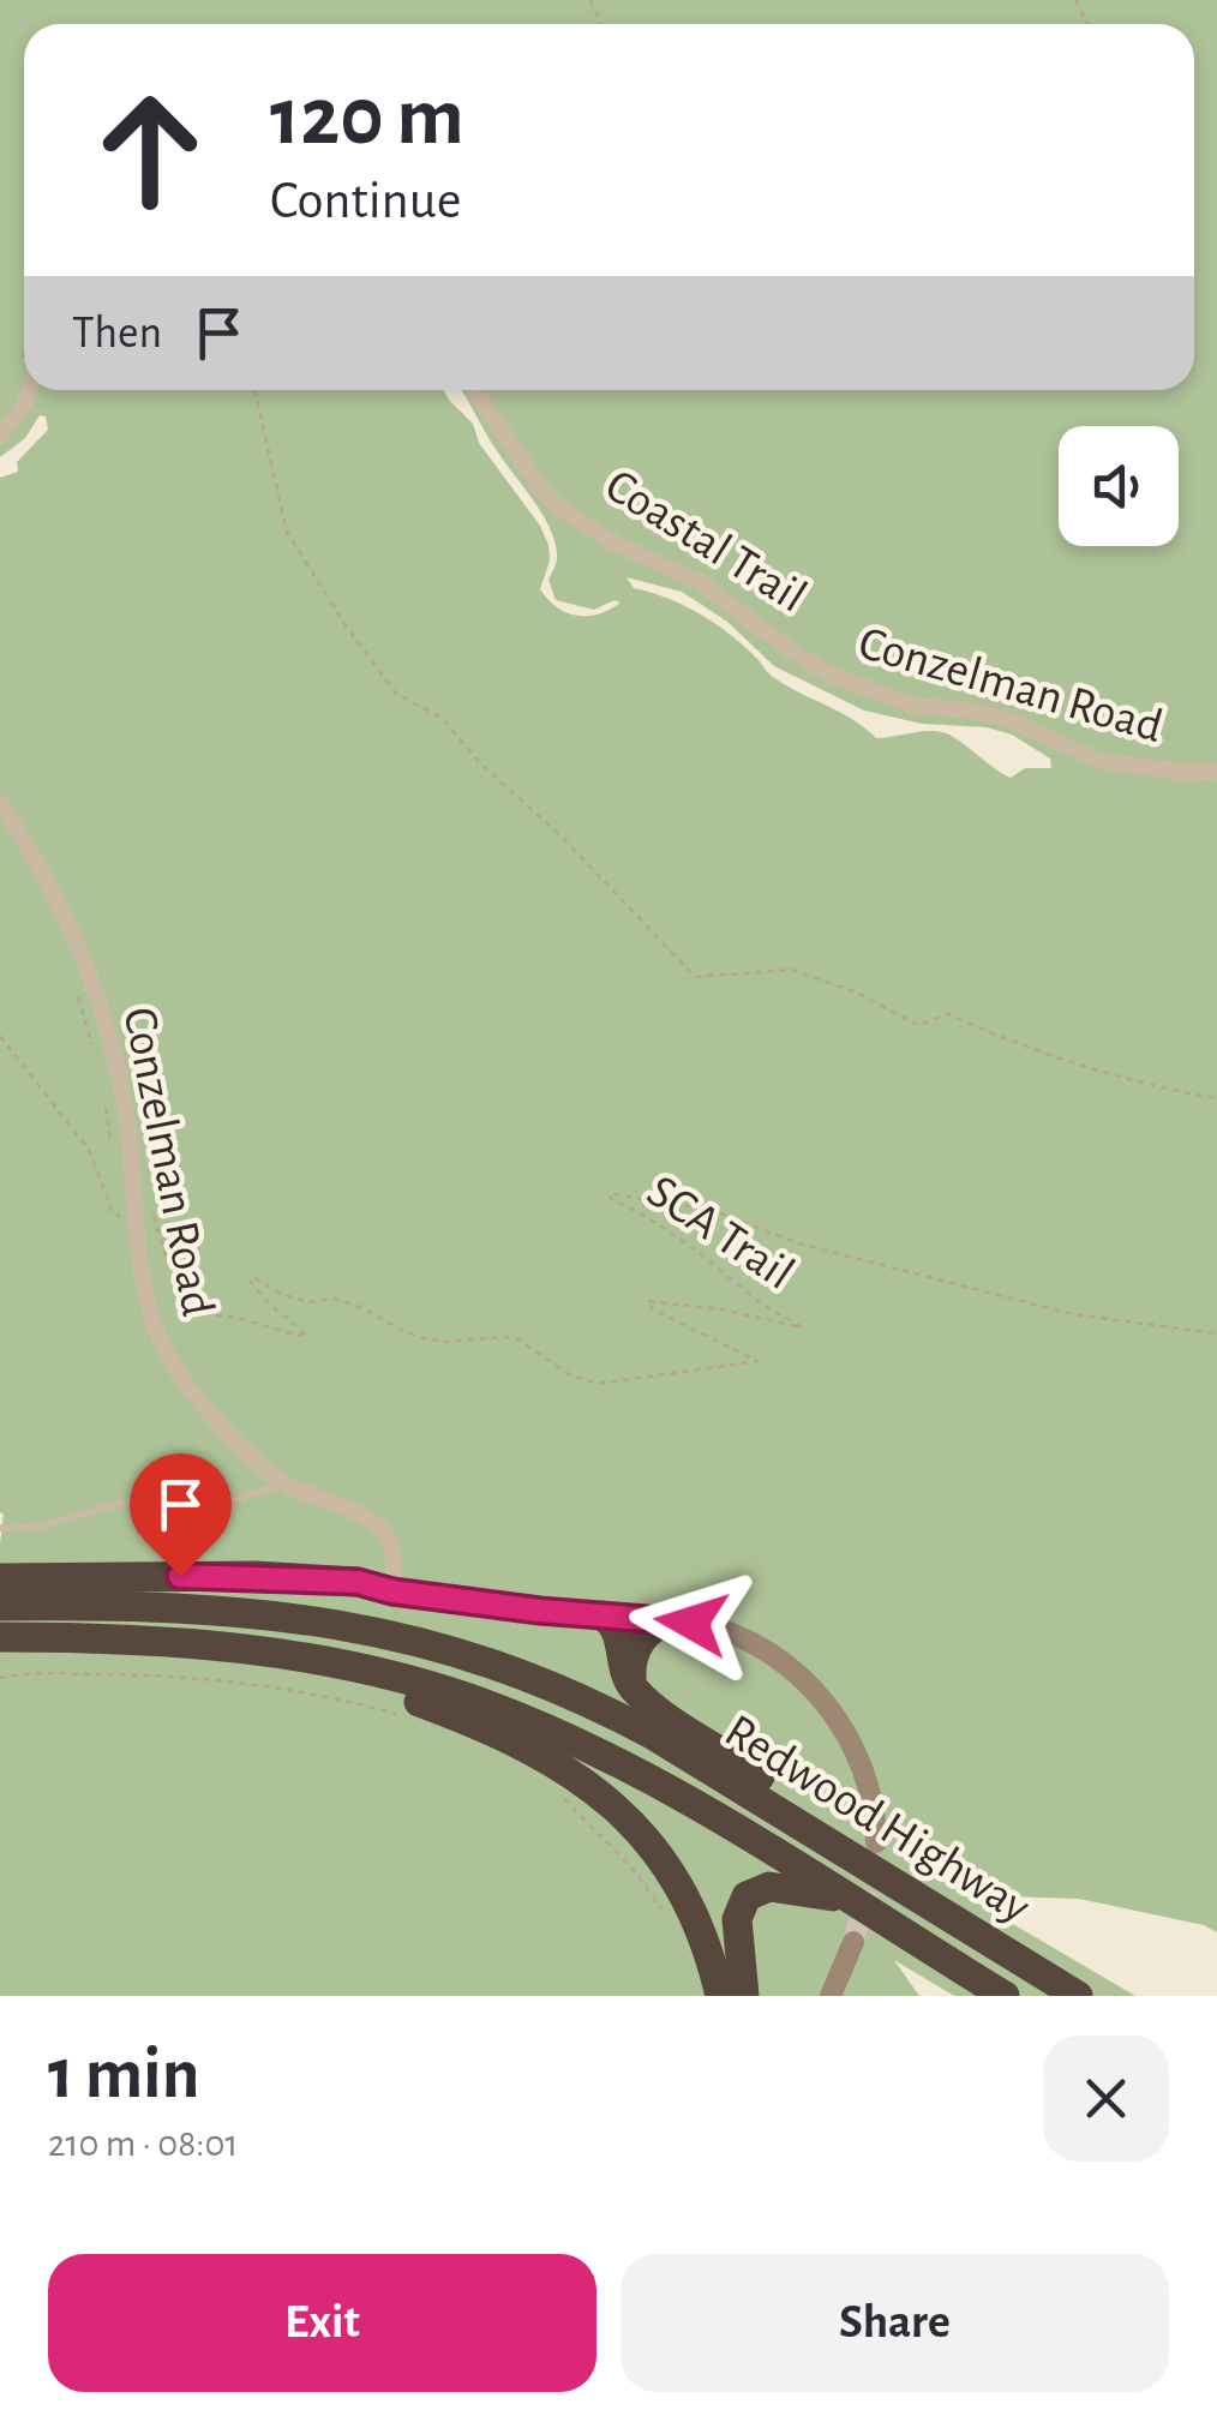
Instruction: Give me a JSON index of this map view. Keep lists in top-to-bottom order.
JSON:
{
  "streets": {
    "highway": ["Redwood Highway"],
    "street": ["Conzelman Road"],
    "path": ["SCA Trail"]
  },
  "crossings": [
    ["Conzelman Road", "SCA Trail"]
  ],
  "page": {
    "turn": ["120 m", "Continue"],
    "then": "Then",
    "heading": ["1 min", "210 m · 08:01"],
    "buttons": ["Exit", "Share"]
  }
}
